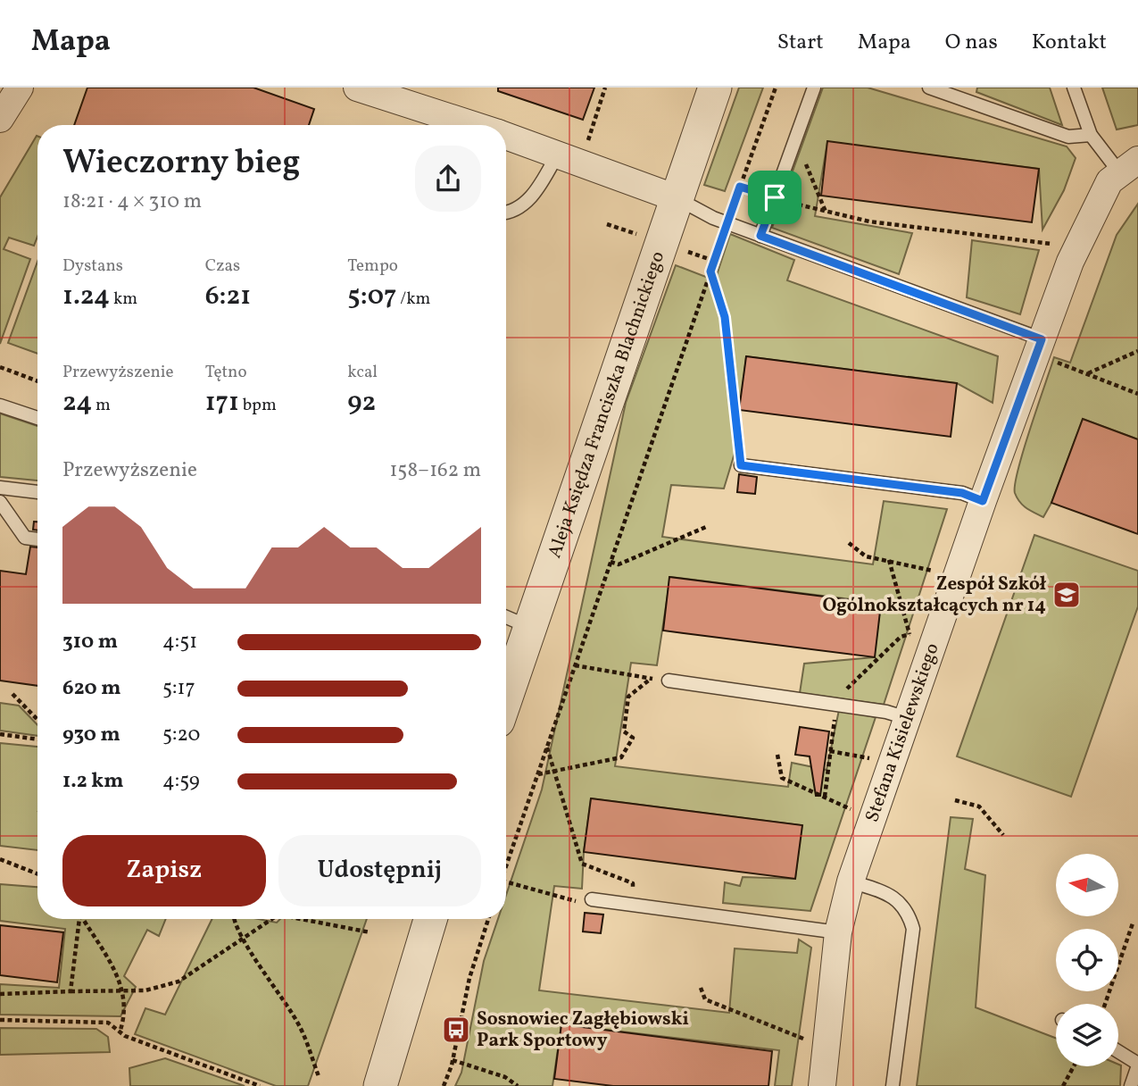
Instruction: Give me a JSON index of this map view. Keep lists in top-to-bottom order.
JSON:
{
  "streets": {
    "street": ["Aleja Księdza Franciszka Blachnickiego", "Stefana Kisielewskiego"]
  },
  "places": {
    "school or university": ["Zespół Szkół Ogólnokształcących nr 14"],
    "bus stop": ["Sosnowiec Zagłębiowski Park Sportowy"]
  },
  "north": "left",
  "page": {
    "header": "Mapa",
    "nav": [
      "Start",
      "Mapa",
      "O nas",
      "Kontakt"
    ],
    "heading": ["Wieczorny bieg", "18:21 · 4 × 310 m"],
    "stats": [
      ["Dystans", "1.24 km"],
      ["Czas", "6:21"],
      ["Tempo", "5:07 /km"],
      ["Przewyższenie", "24 m"],
      ["Tętno", "171 bpm"],
      ["kcal", "92"]
    ],
    "chart": ["Przewyższenie", "158–162 m"],
    "list": [
      {
        "name": "310 m",
        "note": "4:51"
      },
      {
        "name": "620 m",
        "note": "5:17"
      },
      {
        "name": "930 m",
        "note": "5:20"
      },
      {
        "name": "1.2 km",
        "note": "4:59"
      }
    ],
    "buttons": ["Zapisz", "Udostępnij"]
  }
}
